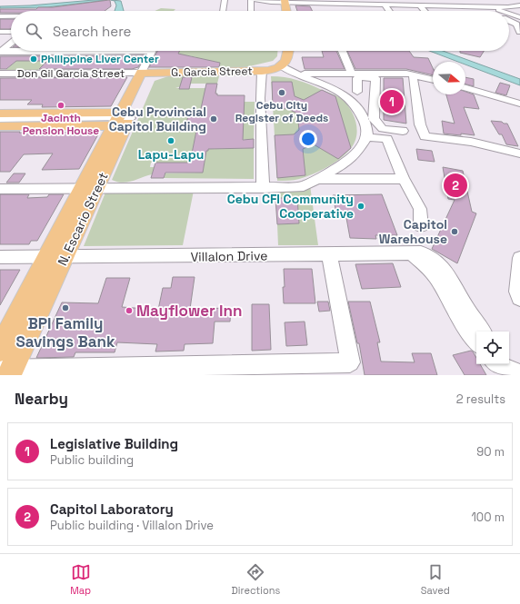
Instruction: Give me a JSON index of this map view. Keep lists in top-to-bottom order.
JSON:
{
  "streets": {
    "main road": ["G. Garcia Street", "N. Escario Street"],
    "street": ["Don Gil Garcia Street", "Villalon Drive"]
  },
  "crossings": [
    ["G. Garcia Street", "Don Gil Garcia Street"],
    ["G. Garcia Street", "N. Escario Street"],
    ["Don Gil Garcia Street", "N. Escario Street"],
    ["N. Escario Street", "Villalon Drive"]
  ],
  "places": [
    "Philippine Liver Center",
    "Cebu City Register of Deeds",
    "Jacinth Pension House",
    "Cebu Provincial Capitol Building",
    "Lapu-Lapu",
    "Cebu CFI Community Cooperative",
    "Capitol Warehouse",
    "BPI Family Savings Bank",
    "Mayflower Inn"
  ],
  "north": "right",
  "page": {
    "search": "Search here",
    "pins": ["1", "2"],
    "heading": ["Nearby", "2 results"],
    "list": [
      {
        "mark": "1",
        "name": "Legislative Building",
        "note": "Public building",
        "value": "90 m"
      },
      {
        "mark": "2",
        "name": "Capitol Laboratory",
        "note": "Public building · Villalon Drive",
        "value": "100 m"
      }
    ],
    "nav": ["Map", "Directions", "Saved"]
  }
}
